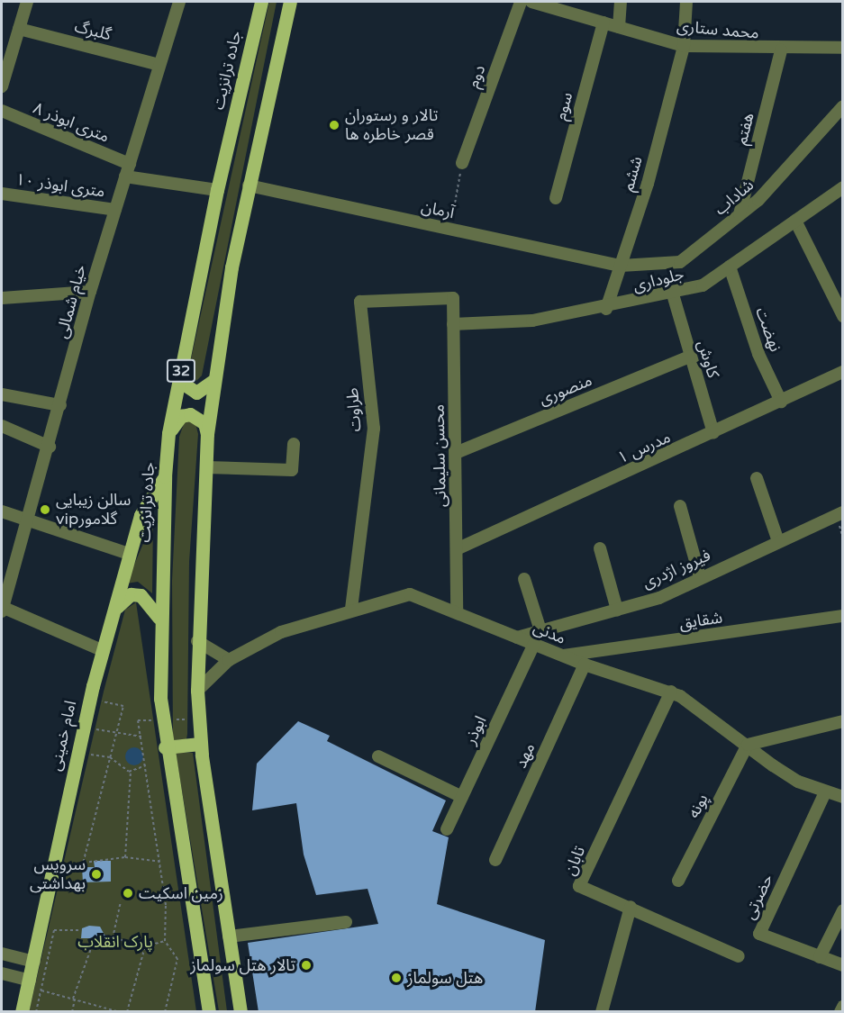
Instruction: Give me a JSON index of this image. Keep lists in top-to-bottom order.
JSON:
{
  "streets": {
    "main road": ["جاده ترانزیت", "32", "امام خمینی"],
    "street": [
      "محمد ستاری",
      "گلبرگ",
      "دوم",
      "سوم",
      "۸ متری ابوذر",
      "هفتم",
      "ششم",
      "۱۰ متری ابوذر",
      "شاداب",
      "آرمان",
      "جلوداری",
      "خیام شمالی",
      "نهضت",
      "کاوش",
      "منصوری",
      "طراوت",
      "مدرس ۱",
      "محسن سلیمانی",
      "فیروز اژدری",
      "شقایق",
      "مدنی",
      "ابوذر",
      "مهد",
      "پونه",
      "تابان",
      "حضرتی"
    ]
  },
  "crossings": [
    ["محمد ستاری", "سوم"],
    ["محمد ستاری", "هفتم"],
    ["محمد ستاری", "ششم"],
    ["گلبرگ", "خیام شمالی"],
    ["جاده ترانزیت", "امام خمینی"],
    ["۸ متری ابوذر", "خیام شمالی"],
    ["هفتم", "شاداب"],
    ["ششم", "شاداب"],
    ["ششم", "آرمان"],
    ["ششم", "جلوداری"],
    ["۱۰ متری ابوذر", "خیام شمالی"],
    ["شاداب", "آرمان"],
    ["آرمان", "32"],
    ["جلوداری", "نهضت"],
    ["جلوداری", "کاوش"],
    ["جلوداری", "محسن سلیمانی"],
    ["نهضت", "مدرس ۱"],
    ["کاوش", "منصوری"],
    ["کاوش", "مدرس ۱"],
    ["32", "مدنی"],
    ["منصوری", "محسن سلیمانی"],
    ["طراوت", "محسن سلیمانی"],
    ["طراوت", "مدنی"],
    ["مدرس ۱", "محسن سلیمانی"],
    ["محسن سلیمانی", "مدنی"],
    ["فیروز اژدری", "مدنی"],
    ["شقایق", "مدنی"],
    ["مدنی", "ابوذر"],
    ["مدنی", "مهد"],
    ["مدنی", "پونه"],
    ["مدنی", "تابان"],
    ["مدنی", "حضرتی"]
  ],
  "parks": ["پارک انقلاب"],
  "places": [
    "تالار و رستوران قصر خاطره ها",
    "سالن زیبایی vipگلامور",
    "سرویس بهداشتی",
    "زمین اسکیت",
    "تالار هتل سولماز",
    "هتل سولماز"
  ]
}
